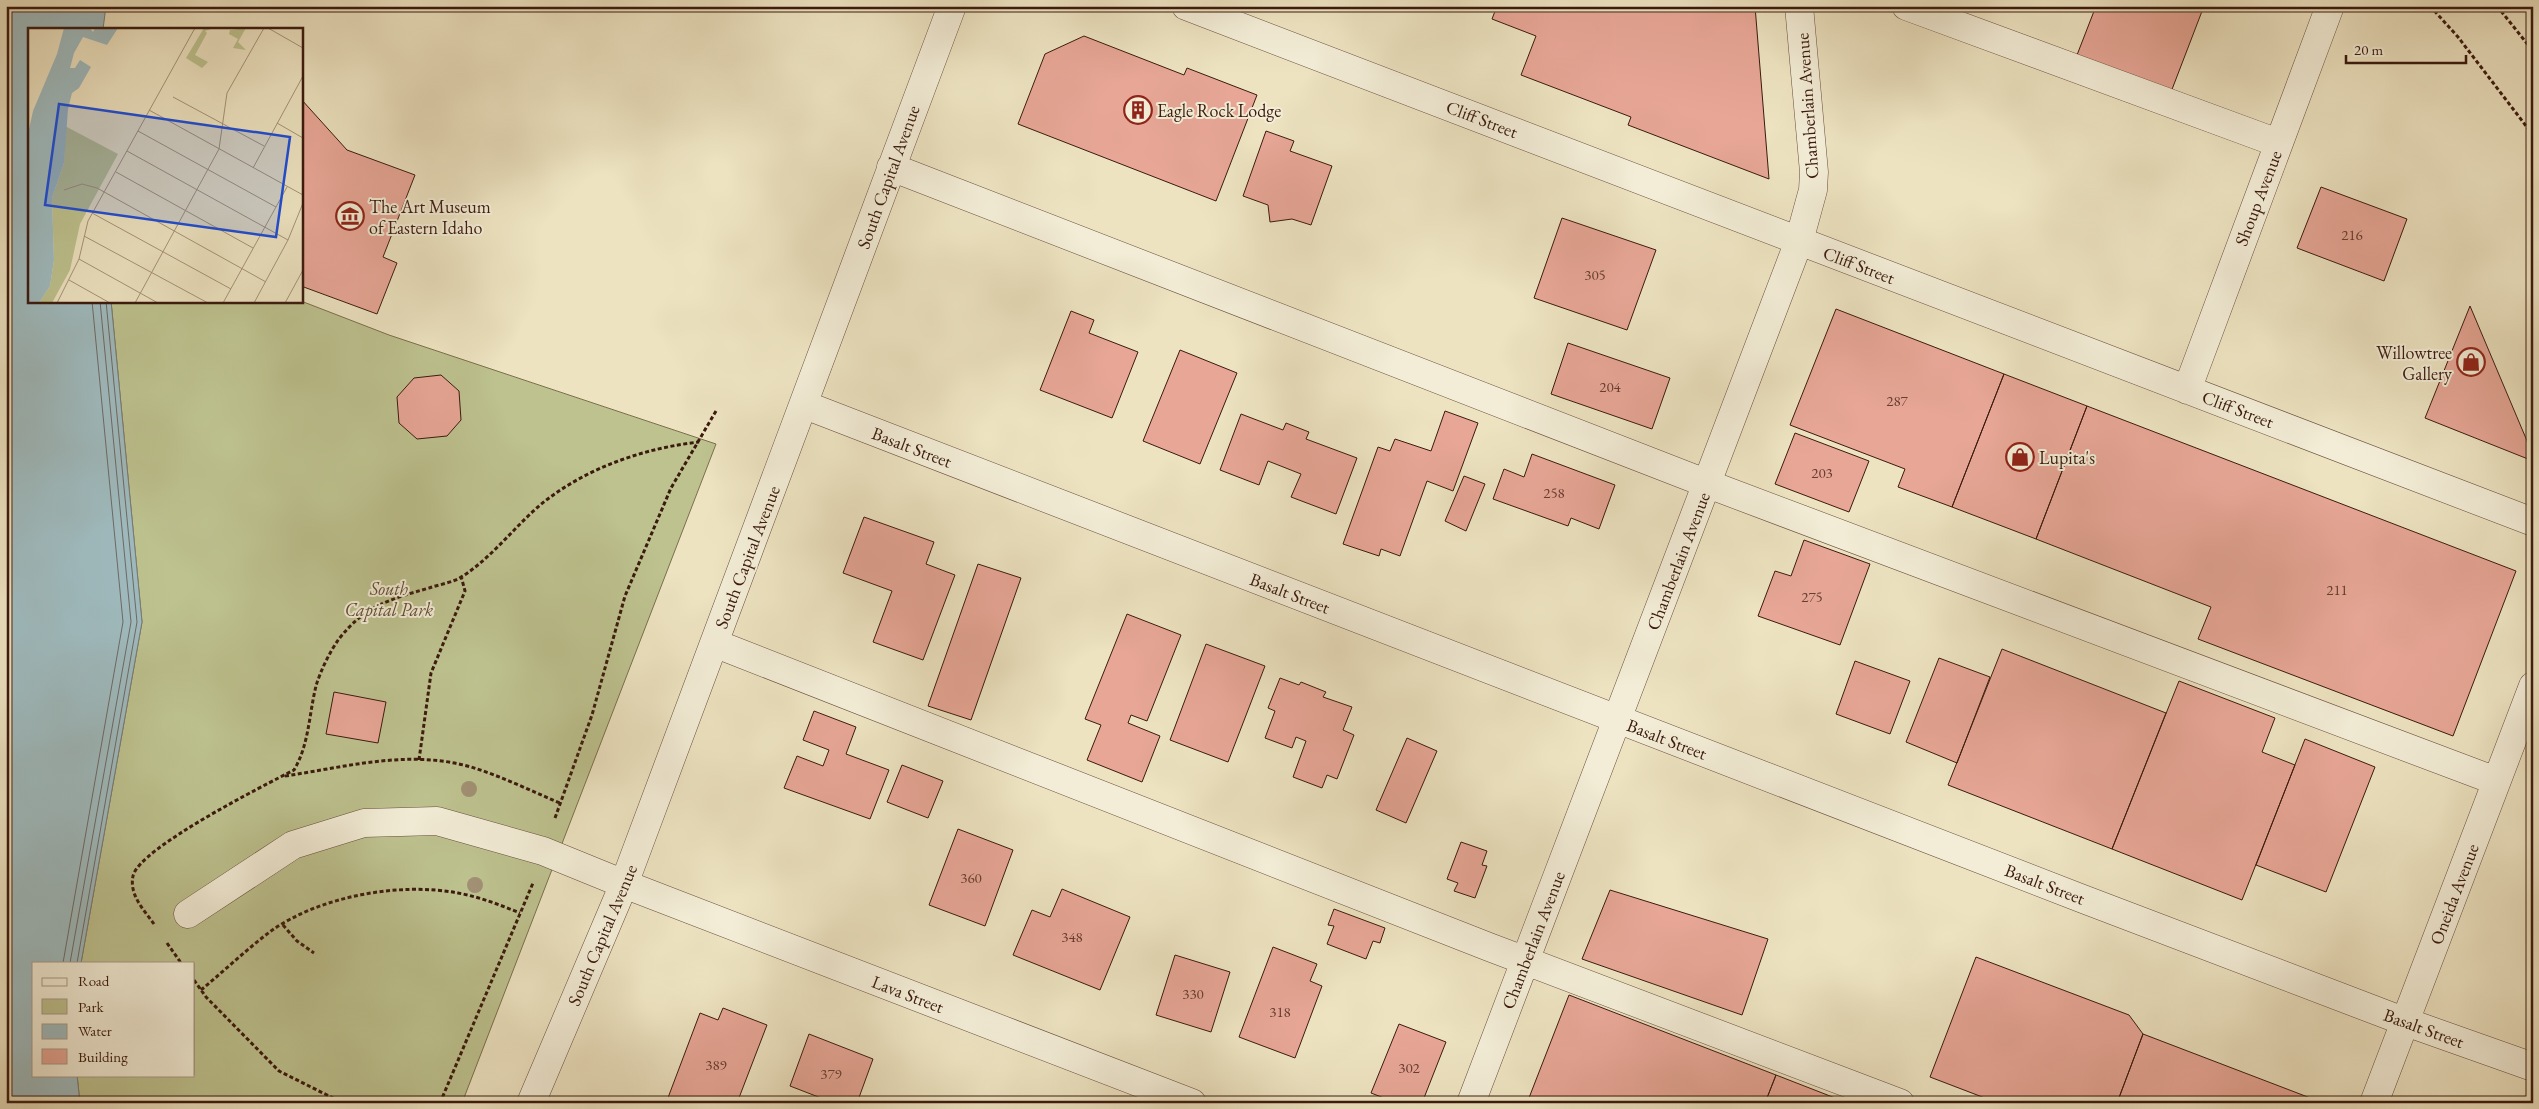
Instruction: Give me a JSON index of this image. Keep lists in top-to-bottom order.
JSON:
{
  "streets": {
    "street": [
      "Chamberlain Avenue",
      "Cliff Street",
      "South Capital Avenue",
      "Shoup Avenue",
      "Basalt Street",
      "Oneida Avenue",
      "Lava Street"
    ]
  },
  "crossings": [
    ["Chamberlain Avenue", "Cliff Street"],
    ["Chamberlain Avenue", "Basalt Street"],
    ["Cliff Street", "Shoup Avenue"],
    ["South Capital Avenue", "Basalt Street"],
    ["South Capital Avenue", "Lava Street"],
    ["Basalt Street", "Oneida Avenue"]
  ],
  "parks": ["South Capital Park"],
  "places": {
    "building": ["Eagle Rock Lodge"],
    "museum": ["The Art Museum of Eastern Idaho"],
    "shop": ["Willowtree Gallery", "Lupita's"]
  },
  "house_numbers": [
    "216",
    "305",
    "204",
    "287",
    "203",
    "258",
    "211",
    "275",
    "360",
    "348",
    "330",
    "318",
    "389",
    "302",
    "379"
  ],
  "legend": [
    "Road",
    "Park",
    "Water",
    "Building"
  ],
  "scale_bar": "20 m"
}
